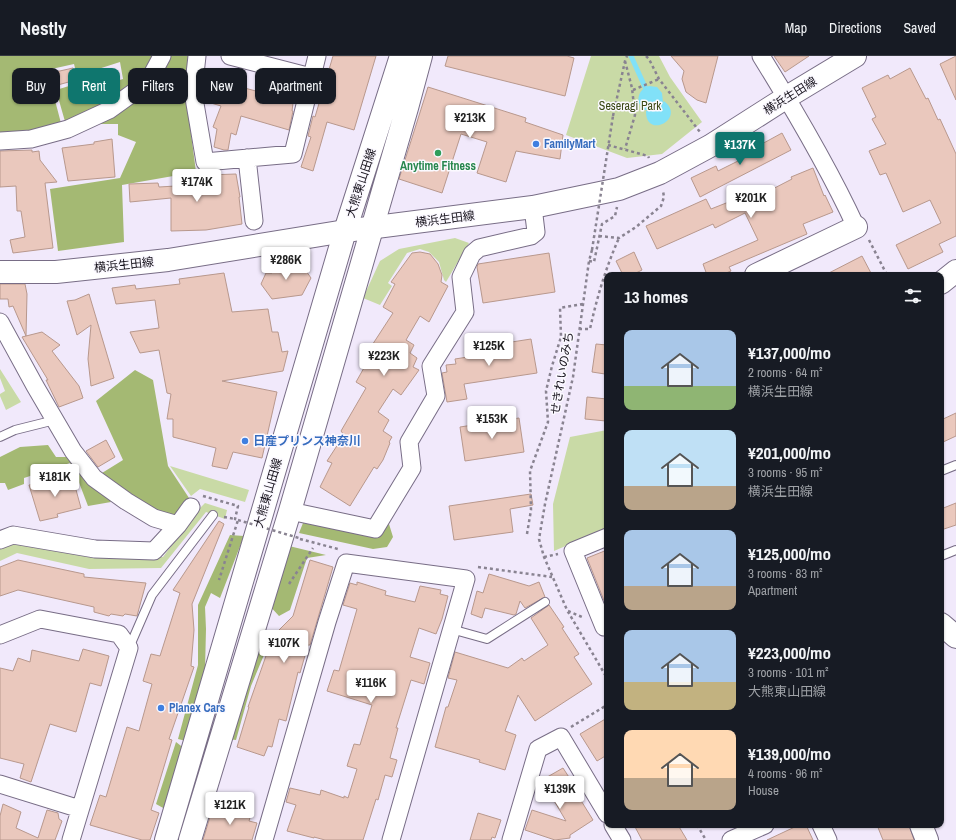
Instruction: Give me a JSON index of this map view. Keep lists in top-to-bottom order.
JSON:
{
  "streets": {
    "street": ["横浜生田線", "大熊東山田線"],
    "path": ["せきれいのみち"]
  },
  "crossings": [
    ["横浜生田線", "大熊東山田線"]
  ],
  "parks": ["Seseragi Park"],
  "places": [
    "FamilyMart",
    "Anytime Fitness",
    "日産プリンス神奈川",
    "Planex Cars"
  ],
  "page": {
    "header": "Nestly",
    "nav": ["Map", "Directions", "Saved"],
    "chip": [
      "Buy",
      "Rent",
      "Filters",
      "New",
      "Apartment"
    ],
    "price": [
      "¥213K",
      "¥137K",
      "¥174K",
      "¥201K",
      "¥286K",
      "¥125K",
      "¥223K",
      "¥153K",
      "¥181K",
      "¥107K",
      "¥116K",
      "¥139K",
      "¥121K"
    ],
    "heading": "13 homes",
    "list": [
      {
        "name": "¥137,000/mo",
        "note": "2 rooms · 64 m² · 横浜生田線"
      },
      {
        "name": "¥201,000/mo",
        "note": "3 rooms · 95 m² · 横浜生田線"
      },
      {
        "name": "¥125,000/mo",
        "note": "3 rooms · 83 m² · Apartment"
      },
      {
        "name": "¥223,000/mo",
        "note": "3 rooms · 101 m² · 大熊東山田線"
      },
      {
        "name": "¥139,000/mo",
        "note": "4 rooms · 96 m² · House"
      }
    ]
  }
}
